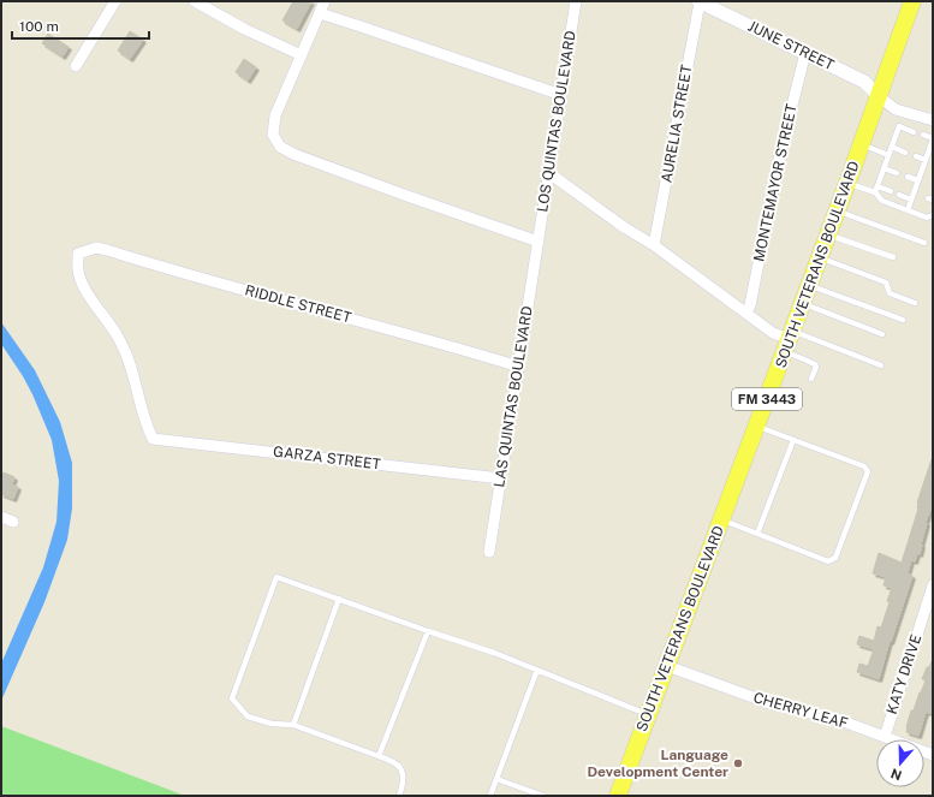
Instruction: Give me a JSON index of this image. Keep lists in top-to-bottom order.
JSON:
{
  "streets": {
    "main road": ["SOUTH VETERANS BOULEVARD", "FM 3443"],
    "street": [
      "JUNE STREET",
      "LOS QUINTAS BOULEVARD",
      "AURELIA STREET",
      "MONTEMAYOR STREET",
      "RIDDLE STREET",
      "LAS QUINTAS BOULEVARD",
      "GARZA STREET",
      "KATY DRIVE",
      "CHERRY LEAF"
    ]
  },
  "crossings": [
    ["JUNE STREET", "AURELIA STREET"],
    ["JUNE STREET", "MONTEMAYOR STREET"],
    ["JUNE STREET", "SOUTH VETERANS BOULEVARD"],
    ["LOS QUINTAS BOULEVARD", "LAS QUINTAS BOULEVARD"],
    ["SOUTH VETERANS BOULEVARD", "CHERRY LEAF"],
    ["RIDDLE STREET", "LAS QUINTAS BOULEVARD"],
    ["RIDDLE STREET", "GARZA STREET"],
    ["LAS QUINTAS BOULEVARD", "GARZA STREET"],
    ["KATY DRIVE", "CHERRY LEAF"]
  ],
  "places": ["Language Development Center"],
  "scale_bar": "100 m",
  "north": "bottom"
}
